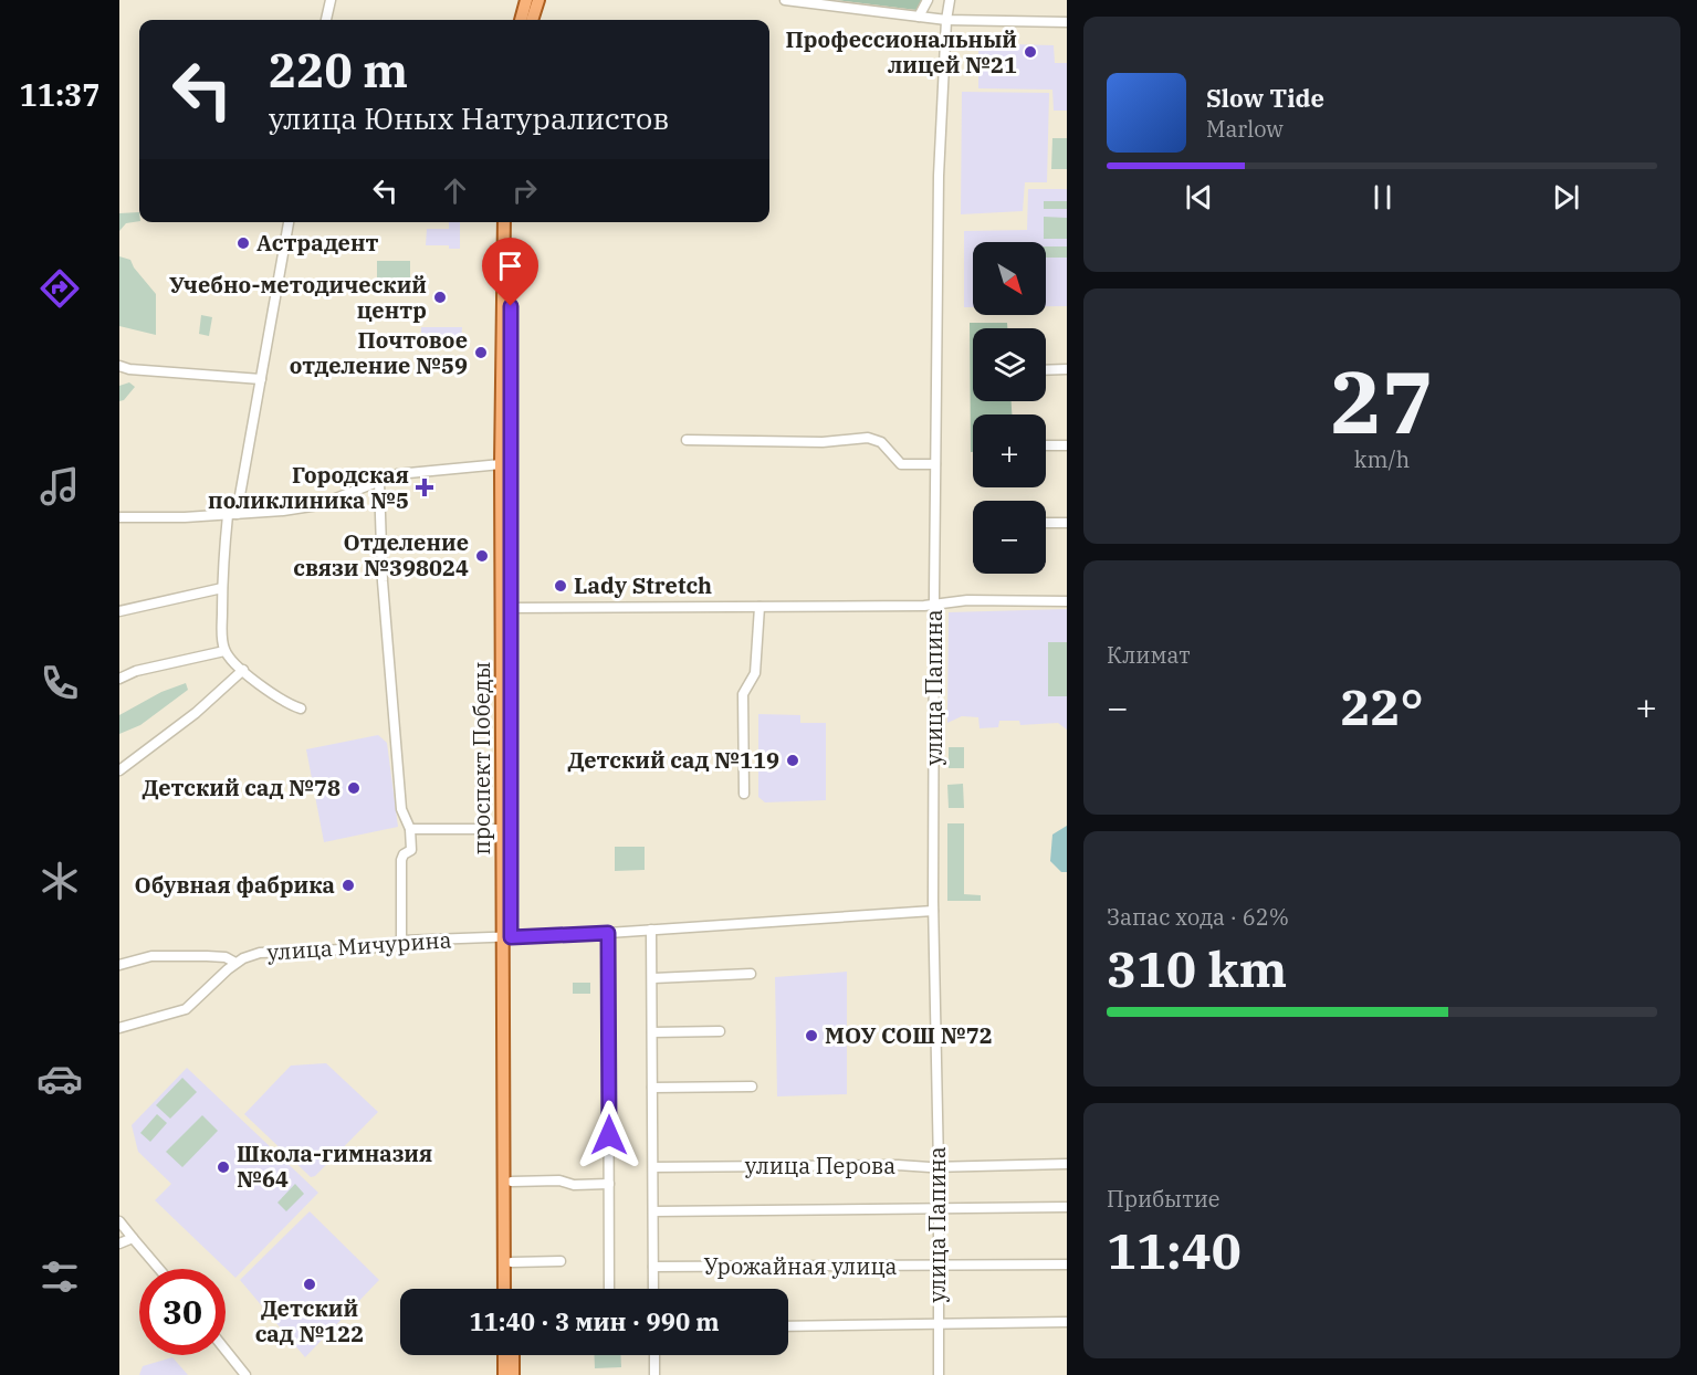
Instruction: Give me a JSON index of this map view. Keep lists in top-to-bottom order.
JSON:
{
  "streets": {
    "main road": ["проспект Победы"],
    "street": [
      "улица Папина",
      "улица Мичурина",
      "улица Перова",
      "Урожайная улица"
    ]
  },
  "crossings": [
    ["улица Папина", "улица Мичурина"],
    ["улица Папина", "улица Перова"],
    ["улица Папина", "Урожайная улица"],
    ["проспект Победы", "улица Мичурина"]
  ],
  "places": {
    "other": [
      "Профессиональный лицей №21",
      "Астрадент",
      "Учебно-методический центр",
      "Почтовое отделение №59",
      "Отделение связи №398024",
      "Lady Stretch",
      "Детский сад №119",
      "Детский сад №78",
      "Обувная фабрика",
      "МОУ СОШ №72",
      "Школа-гимназия №64",
      "Детский сад №122"
    ],
    "health": ["Городская поликлиника №5"]
  },
  "north": "bottom right",
  "page": {
    "tabs": "11:37",
    "turn": ["220 m", "улица Юных Натуралистов"],
    "song": ["Slow Tide", "Marlow"],
    "map_buttons": ["+", "−"],
    "tile": [
      ["27", "km/h"],
      "Климат",
      ["Запас хода · 62%", "310 km"],
      ["Прибытие", "11:40"]
    ],
    "heat": ["−", "22°", "+"],
    "limit": "30",
    "trip": "11:40 · 3 мин · 990 m"
  }
}
